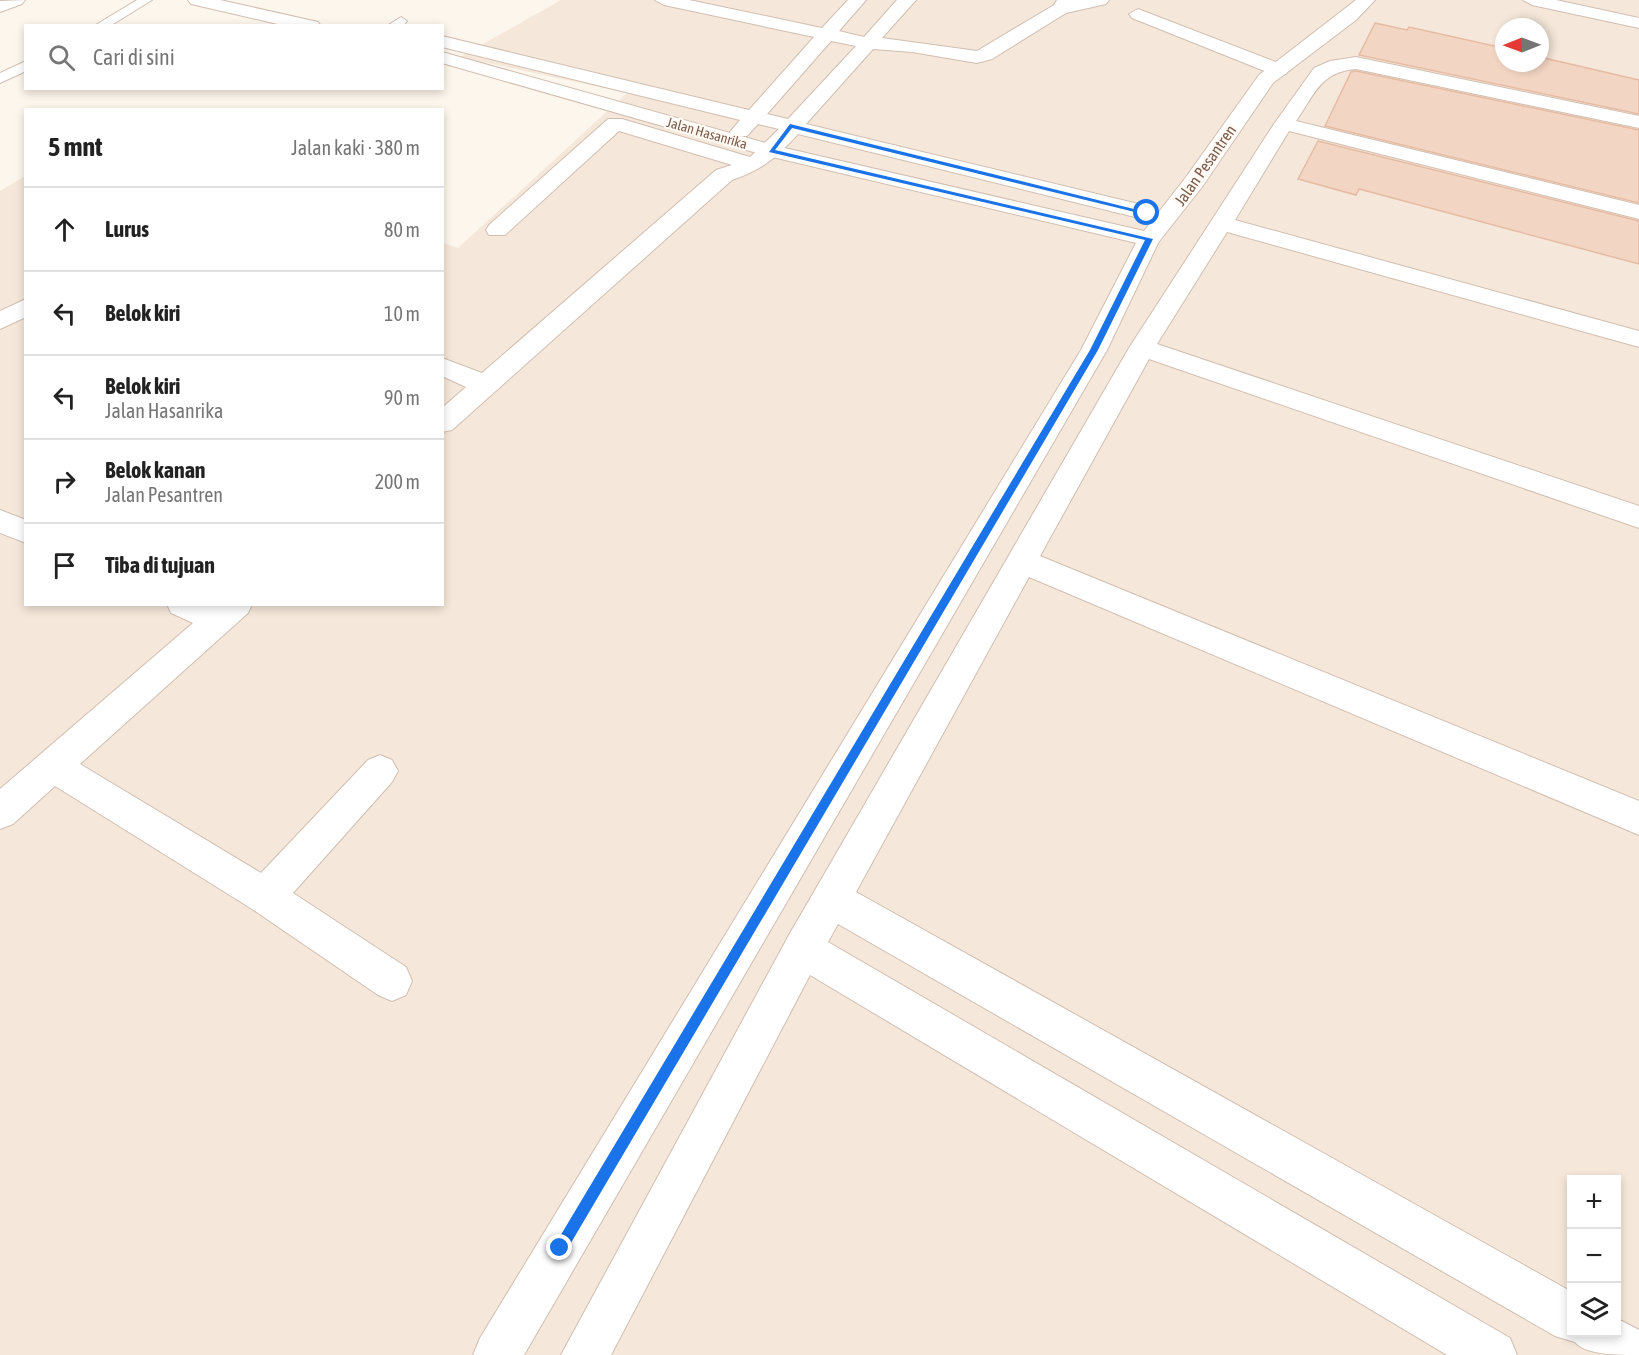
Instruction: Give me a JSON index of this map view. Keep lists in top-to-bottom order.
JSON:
{
  "streets": {
    "street": ["Jalan Hasanrika", "Jalan Pesantren"]
  },
  "crossings": [
    ["Jalan Hasanrika", "Jalan Pesantren"]
  ],
  "north": "left",
  "page": {
    "search": "Cari di sini",
    "heading": ["5 mnt", "Jalan kaki · 380 m"],
    "list": [
      ["Lurus", "80 m"],
      ["Belok kiri", "10 m"],
      ["Belok kiri", "Jalan Hasanrika", "90 m"],
      ["Belok kanan", "Jalan Pesantren", "200 m"],
      "Tiba di tujuan"
    ],
    "map_buttons": ["+", "−"]
  }
}
